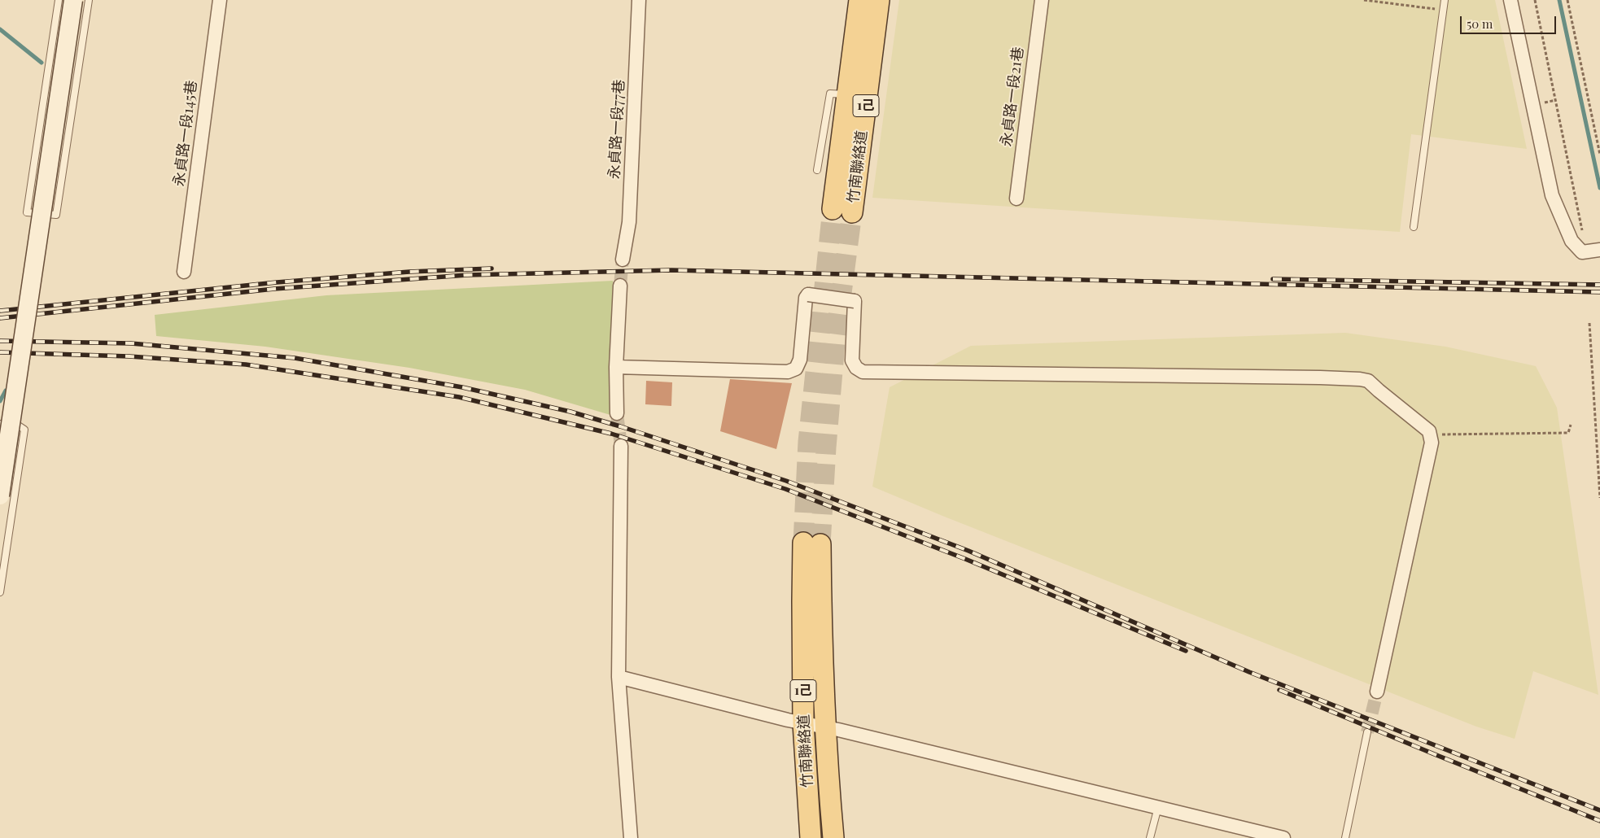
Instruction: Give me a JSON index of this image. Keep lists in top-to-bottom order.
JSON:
{
  "streets": {
    "main road": ["1己", "竹南聯絡道"],
    "street": ["永貞路一段21巷", "永貞路一段77巷", "永貞路一段145巷"]
  },
  "scale_bar": "50 m"
}
